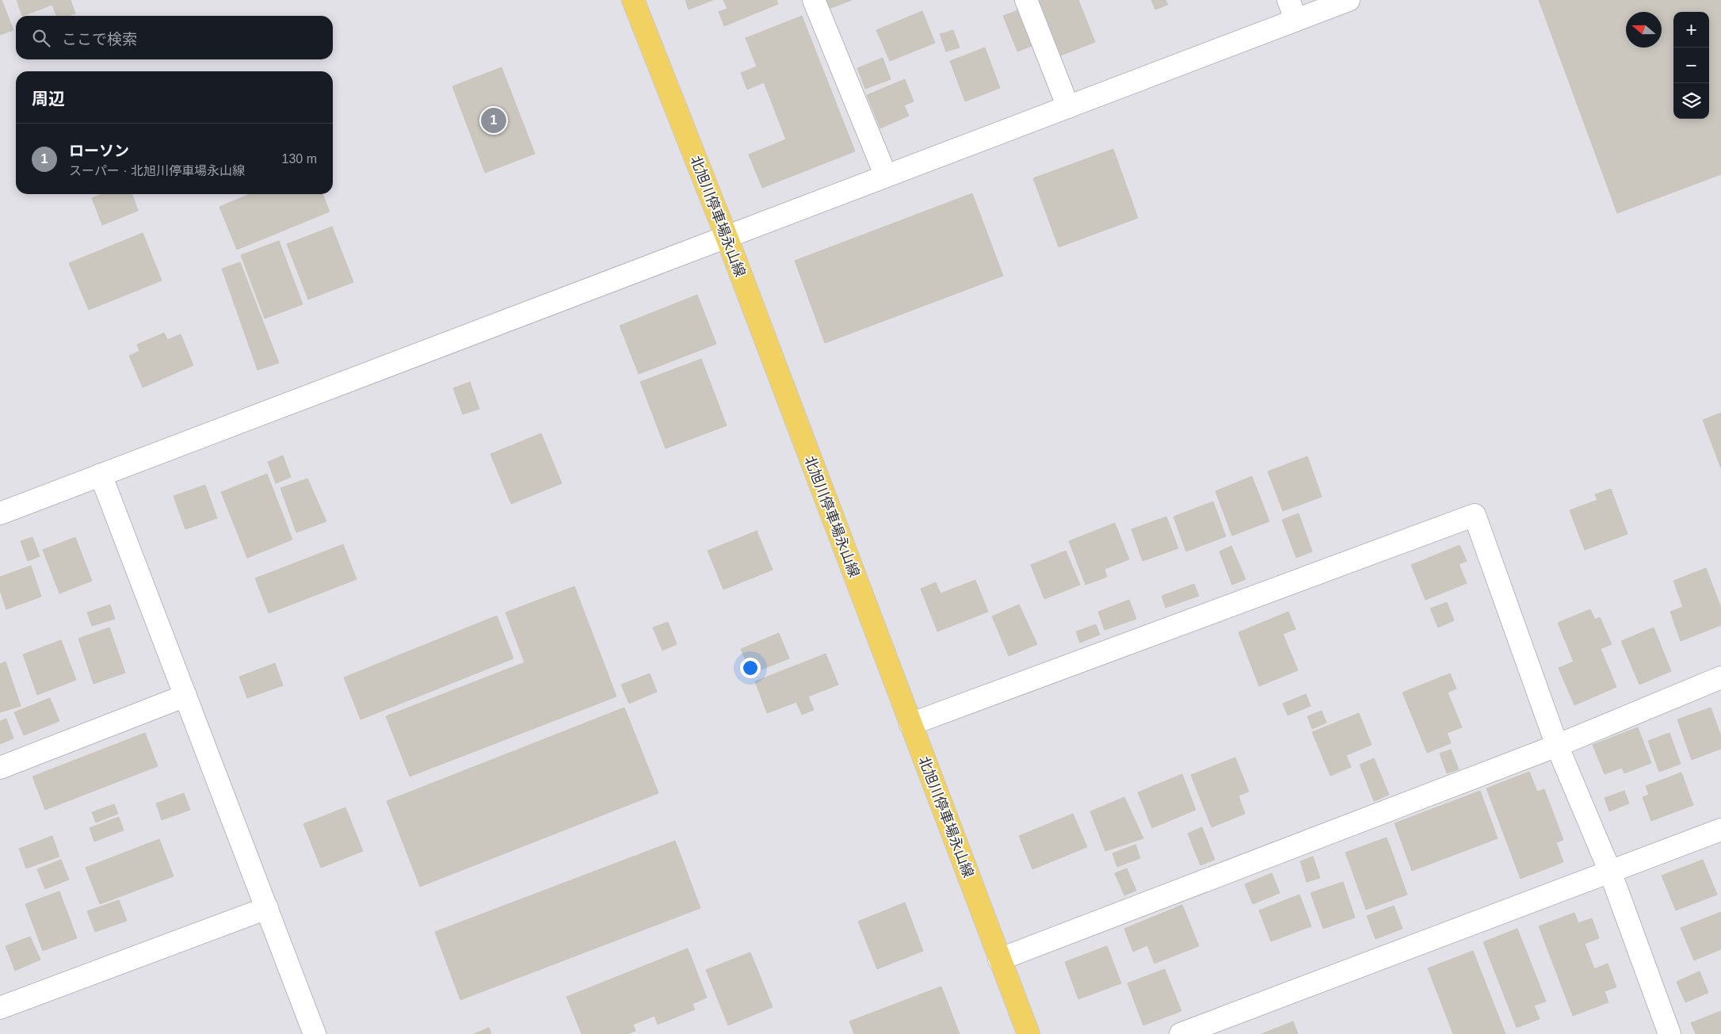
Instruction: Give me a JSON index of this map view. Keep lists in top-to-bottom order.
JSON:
{
  "streets": {
    "main road": ["北旭川停車場永山線"]
  },
  "north": "left",
  "page": {
    "map_buttons": ["+", "−"],
    "search": "ここで検索",
    "heading": "周辺",
    "pins": "1",
    "list": [
      {
        "mark": "1",
        "name": "ローソン",
        "note": "スーパー · 北旭川停車場永山線",
        "value": "130 m"
      }
    ]
  }
}
